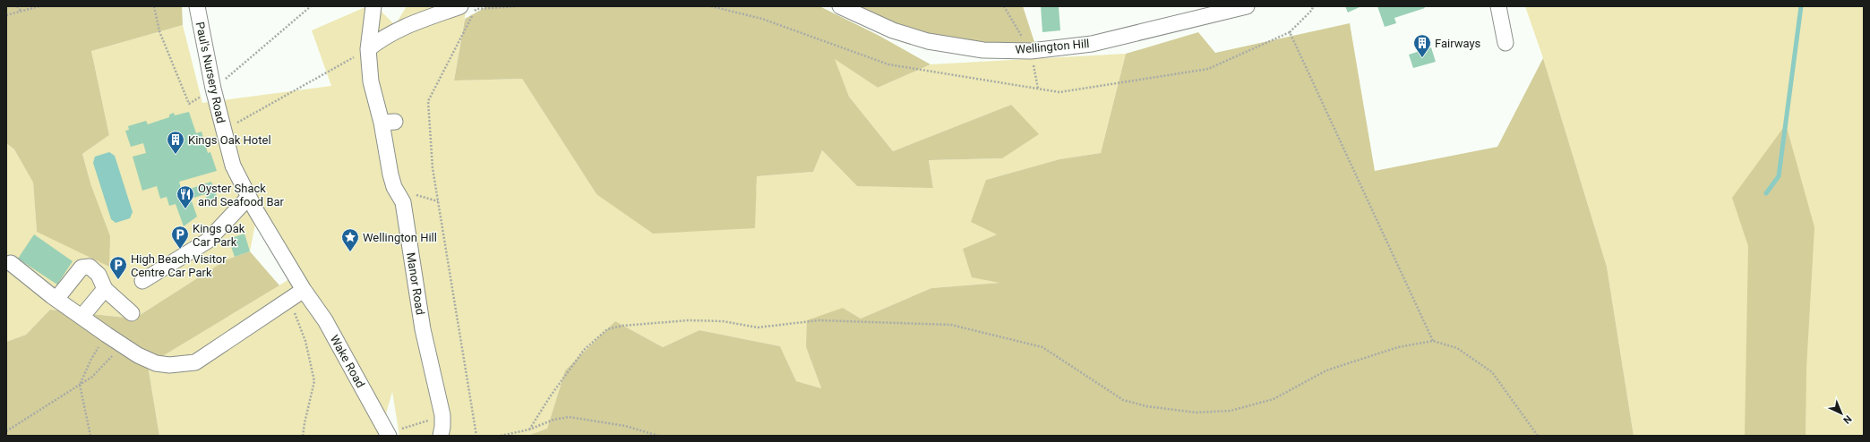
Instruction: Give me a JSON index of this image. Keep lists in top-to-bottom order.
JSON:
{
  "streets": {
    "street": [
      "Wellington Hill",
      "Paul's Nursery Road",
      "Manor Road",
      "Wake Road"
    ]
  },
  "crossings": [
    ["Paul's Nursery Road", "Wake Road"]
  ],
  "places": {
    "building": ["Fairways", "Kings Oak Hotel"],
    "restaurant": ["Oyster Shack and Seafood Bar"],
    "parking": ["Kings Oak Car Park", "High Beach Visitor Centre Car Park"],
    "place": ["Wellington Hill"]
  },
  "north": "bottom right"
}
